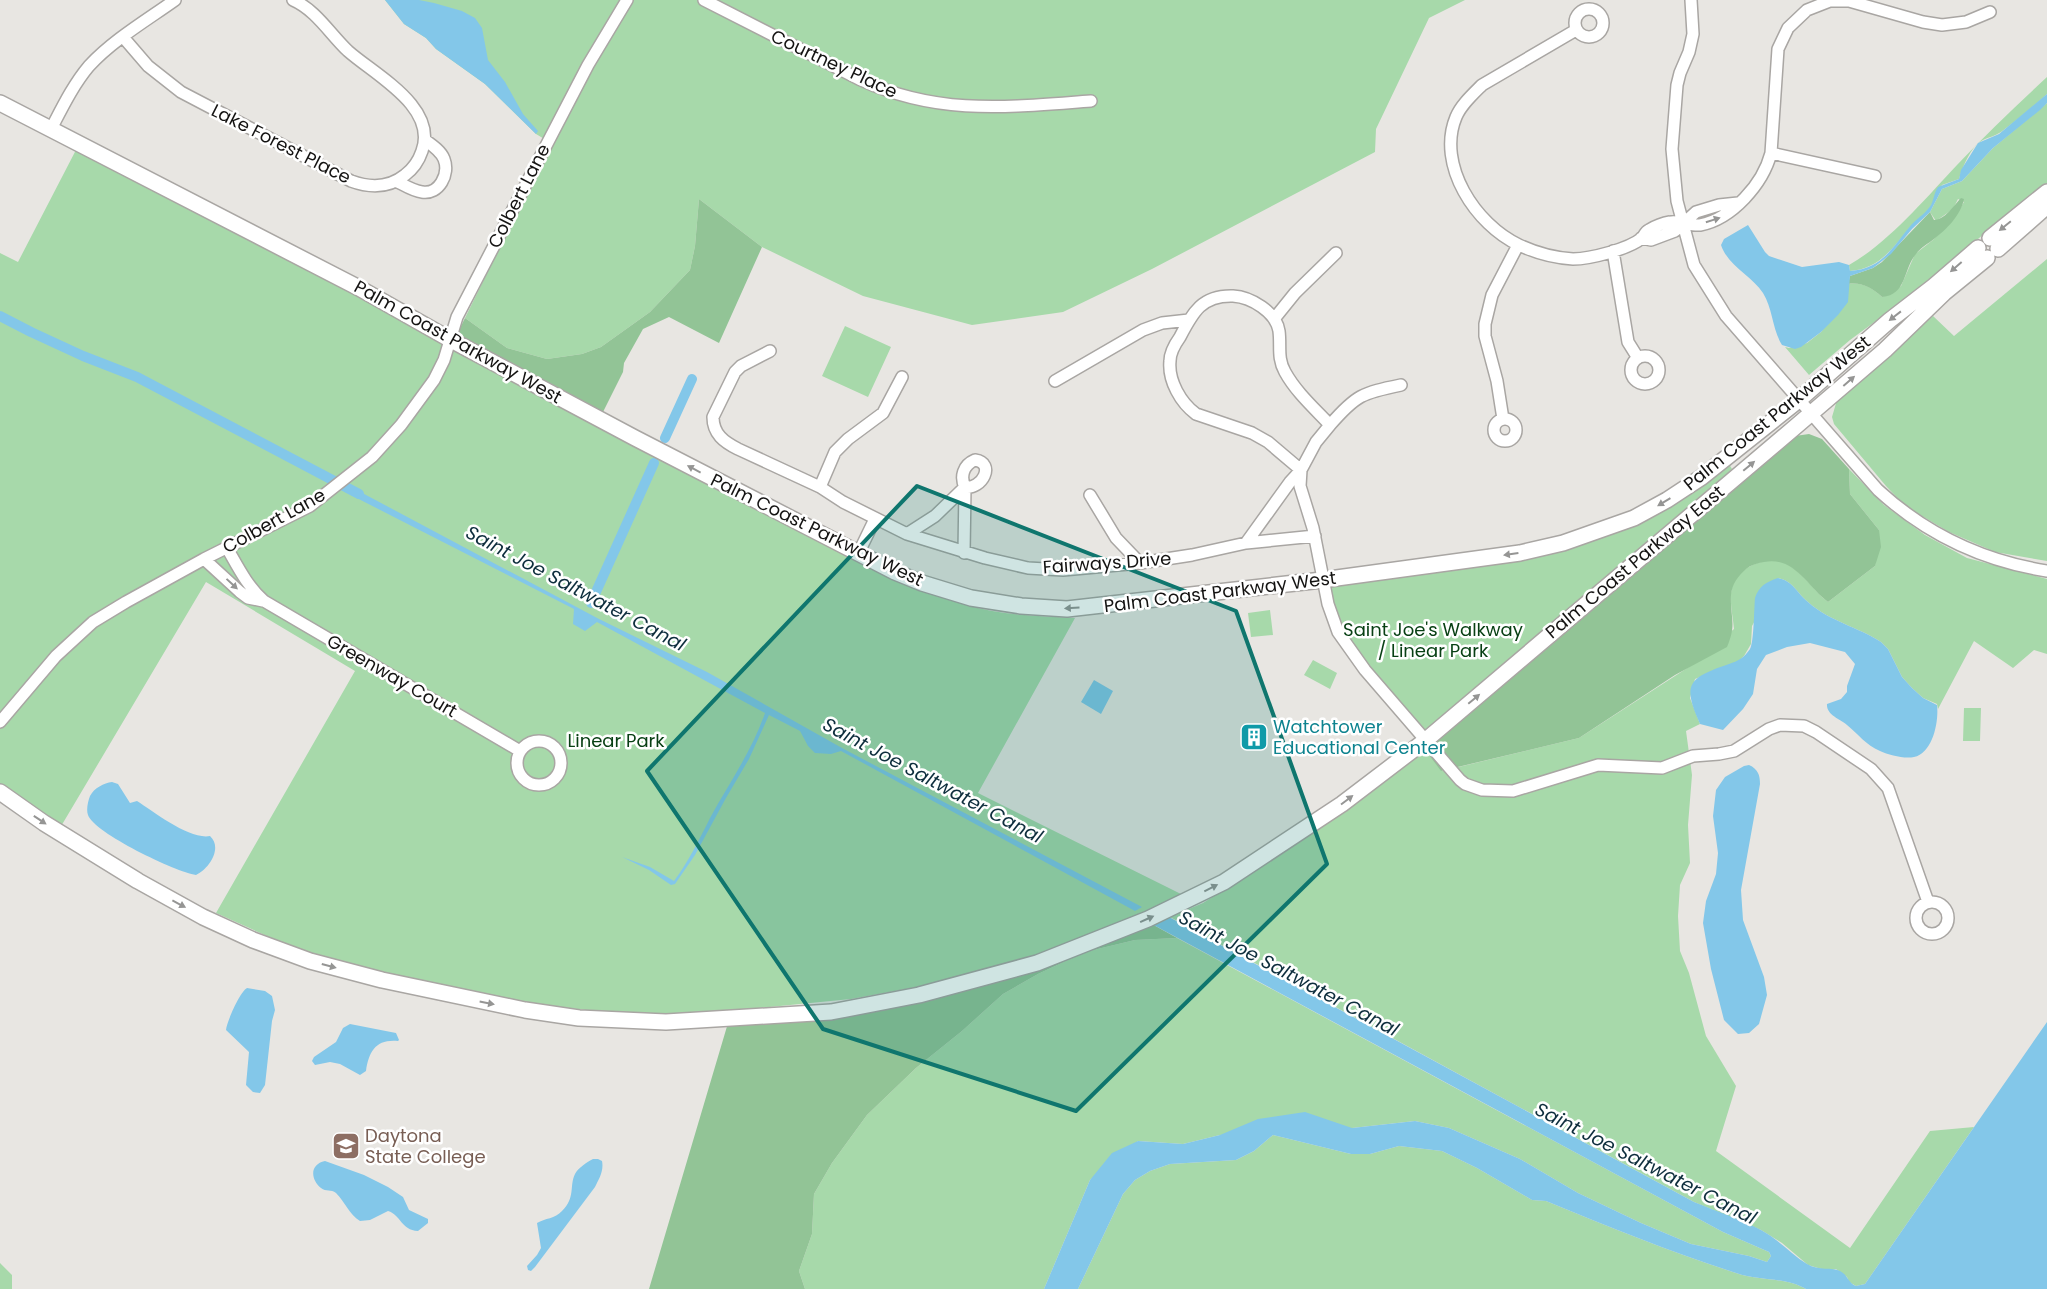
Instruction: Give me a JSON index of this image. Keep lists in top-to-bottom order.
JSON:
{
  "streets": {
    "main road": ["Palm Coast Parkway West", "Palm Coast Parkway East"],
    "street": [
      "Courtney Place",
      "Lake Forest Place",
      "Colbert Lane",
      "Fairways Drive",
      "Greenway Court"
    ]
  },
  "crossings": [
    ["Colbert Lane", "Palm Coast Parkway West"],
    ["Palm Coast Parkway West", "Palm Coast Parkway East"]
  ],
  "one_way": ["Palm Coast Parkway West", "Palm Coast Parkway East"],
  "water": ["Saint Joe Saltwater Canal"],
  "parks": ["Saint Joe's Walkway / Linear Park", "Linear Park"],
  "places": {
    "building": ["Watchtower Educational Center"],
    "school or university": ["Daytona State College"]
  }
}
